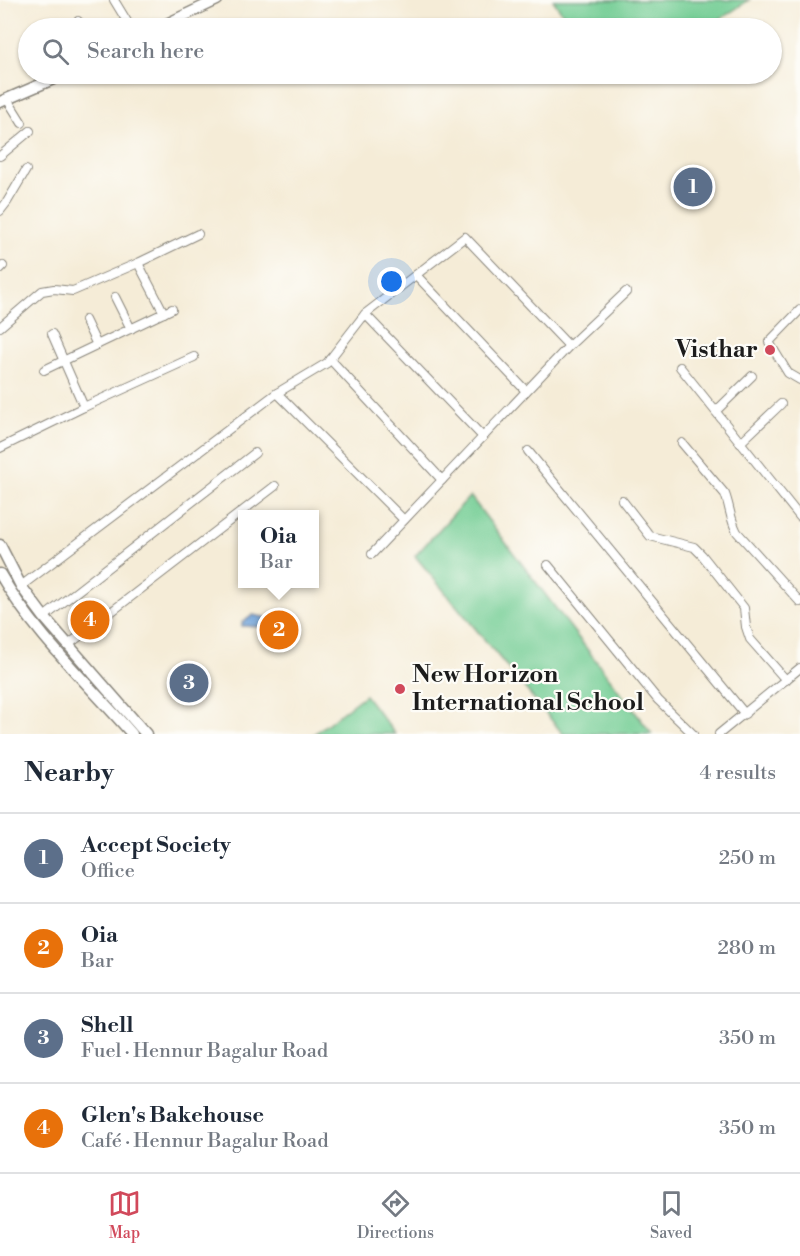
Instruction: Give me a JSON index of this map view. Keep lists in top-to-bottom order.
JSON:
{
  "places": ["Visthar", "New Horizon International School"],
  "page": {
    "search": "Search here",
    "pins": [
      "1",
      "4",
      "2",
      "3"
    ],
    "popup": ["Oia", "Bar"],
    "heading": ["Nearby", "4 results"],
    "list": [
      {
        "mark": "1",
        "name": "Accept Society",
        "note": "Office",
        "value": "250 m"
      },
      {
        "mark": "2",
        "name": "Oia",
        "note": "Bar",
        "value": "280 m"
      },
      {
        "mark": "3",
        "name": "Shell",
        "note": "Fuel · Hennur Bagalur Road",
        "value": "350 m"
      },
      {
        "mark": "4",
        "name": "Glen's Bakehouse",
        "note": "Café · Hennur Bagalur Road",
        "value": "350 m"
      }
    ],
    "nav": ["Map", "Directions", "Saved"]
  }
}
